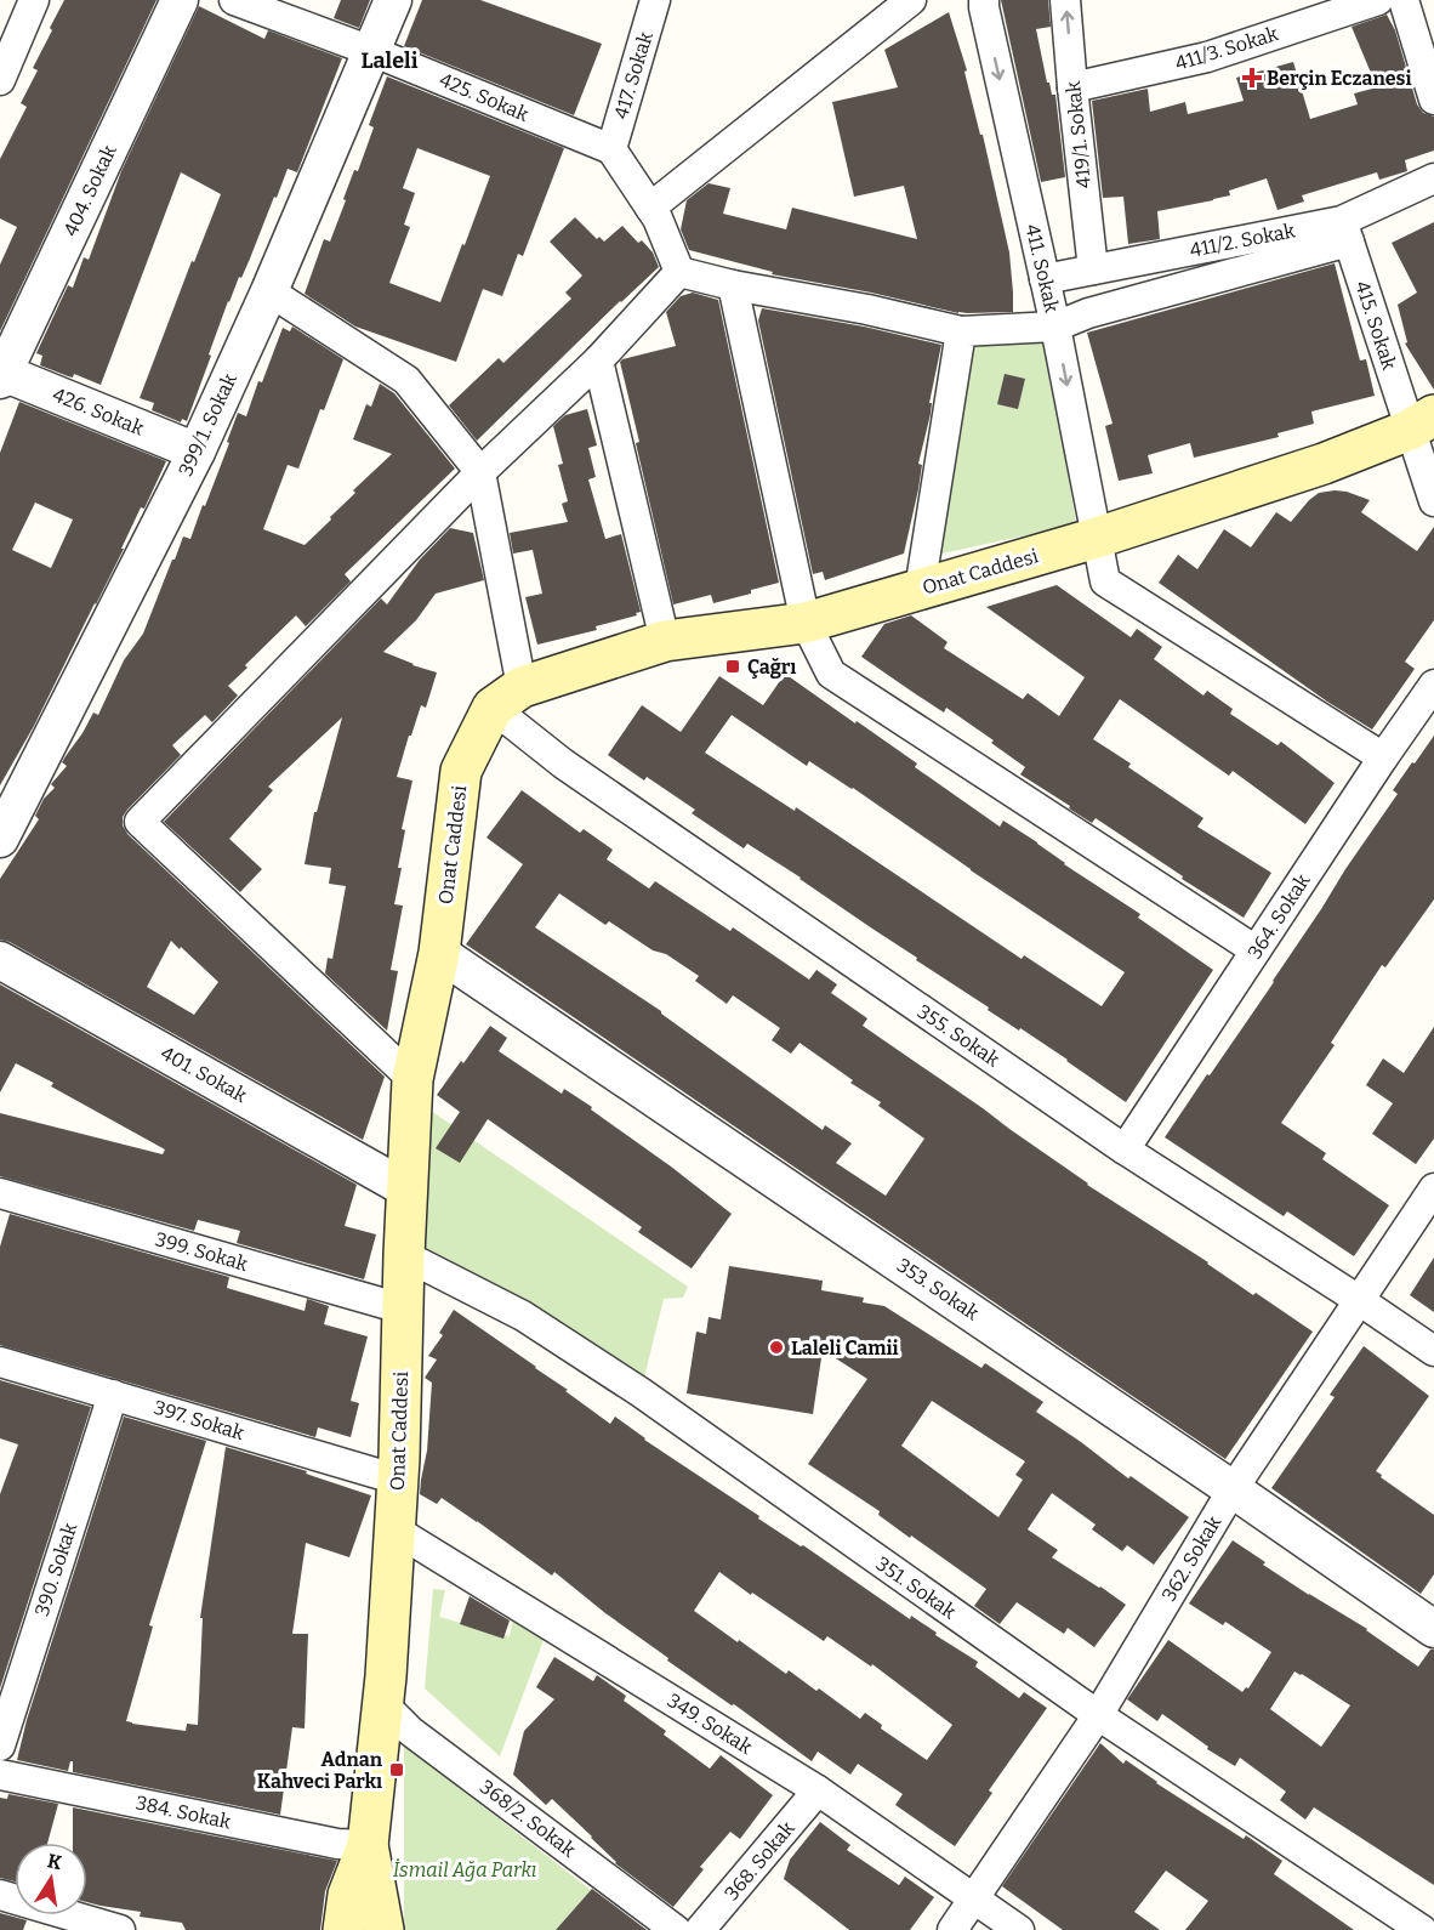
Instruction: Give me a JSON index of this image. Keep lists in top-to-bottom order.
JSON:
{
  "streets": {
    "main road": ["Onat Caddesi"],
    "street": [
      "411/3. Sokak",
      "417. Sokak",
      "425. Sokak",
      "419/1. Sokak",
      "404. Sokak",
      "411/2. Sokak",
      "411. Sokak",
      "415. Sokak",
      "426. Sokak",
      "399/1. Sokak",
      "364. Sokak",
      "355. Sokak",
      "401. Sokak",
      "399. Sokak",
      "353. Sokak",
      "397. Sokak",
      "362. Sokak",
      "390. Sokak",
      "351. Sokak",
      "349. Sokak",
      "384. Sokak",
      "368/2. Sokak",
      "368. Sokak"
    ]
  },
  "crossings": [
    ["411/3. Sokak", "419/1. Sokak"],
    ["417. Sokak", "425. Sokak"],
    ["425. Sokak", "399/1. Sokak"],
    ["419/1. Sokak", "411/2. Sokak"],
    ["404. Sokak", "426. Sokak"],
    ["411/2. Sokak", "411. Sokak"],
    ["411/2. Sokak", "415. Sokak"],
    ["411. Sokak", "Onat Caddesi"],
    ["411. Sokak", "364. Sokak"],
    ["415. Sokak", "Onat Caddesi"],
    ["426. Sokak", "399/1. Sokak"],
    ["Onat Caddesi", "355. Sokak"],
    ["Onat Caddesi", "401. Sokak"],
    ["Onat Caddesi", "399. Sokak"],
    ["Onat Caddesi", "353. Sokak"],
    ["Onat Caddesi", "397. Sokak"],
    ["Onat Caddesi", "351. Sokak"],
    ["Onat Caddesi", "349. Sokak"],
    ["Onat Caddesi", "384. Sokak"],
    ["Onat Caddesi", "368/2. Sokak"],
    ["364. Sokak", "355. Sokak"],
    ["355. Sokak", "362. Sokak"],
    ["353. Sokak", "362. Sokak"],
    ["397. Sokak", "390. Sokak"],
    ["362. Sokak", "351. Sokak"],
    ["362. Sokak", "349. Sokak"],
    ["349. Sokak", "368. Sokak"]
  ],
  "districts": ["Laleli"],
  "parks": ["İsmail Ağa Parkı"],
  "places": {
    "health": ["Berçin Eczanesi"],
    "transit": ["Çağrı", "Adnan Kahveci Parkı"],
    "other": ["Laleli Camii"]
  },
  "north": "top"
}
